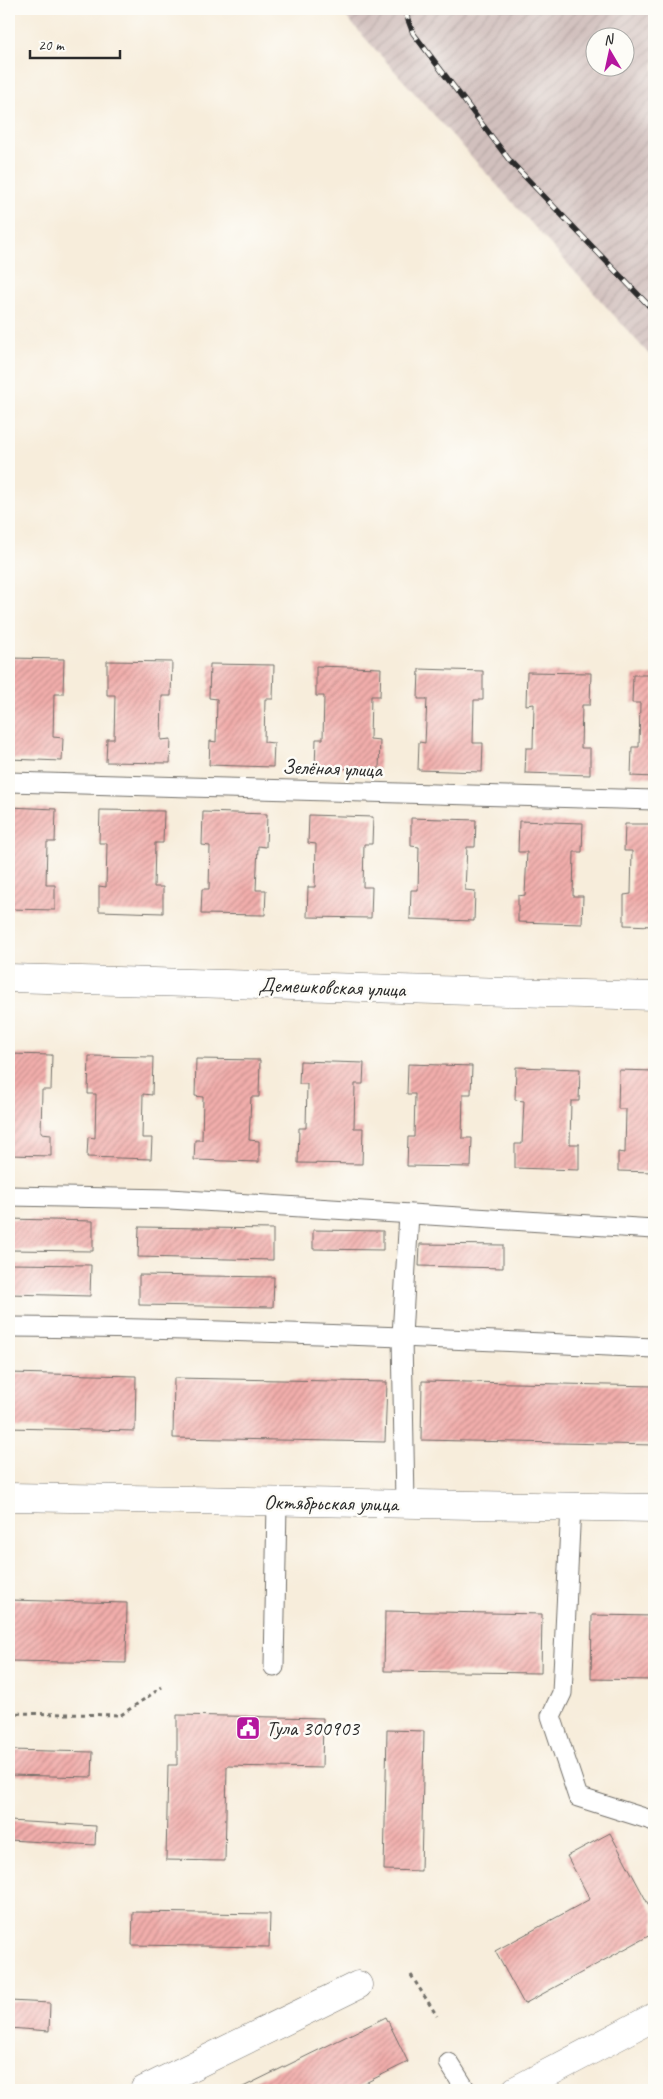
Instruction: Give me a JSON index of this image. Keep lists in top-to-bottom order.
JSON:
{
  "streets": {
    "street": ["Демешковская улица", "Октябрьская улица"],
    "lane": ["Зелёная улица"]
  },
  "places": {
    "public building": ["Тула 300903"]
  },
  "scale_bar": "20 m",
  "north": "top"
}
